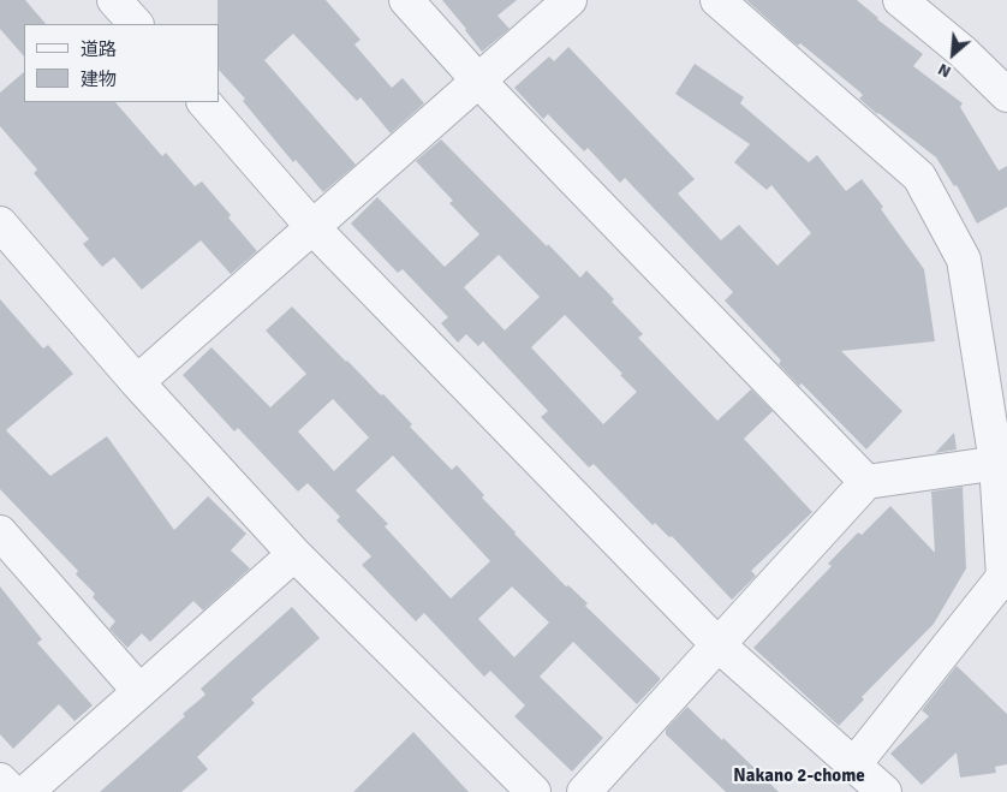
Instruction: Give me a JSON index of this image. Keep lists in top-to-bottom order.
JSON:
{
  "districts": ["Nakano 2-chome"],
  "legend": ["道路", "建物"],
  "north": "bottom left"
}
